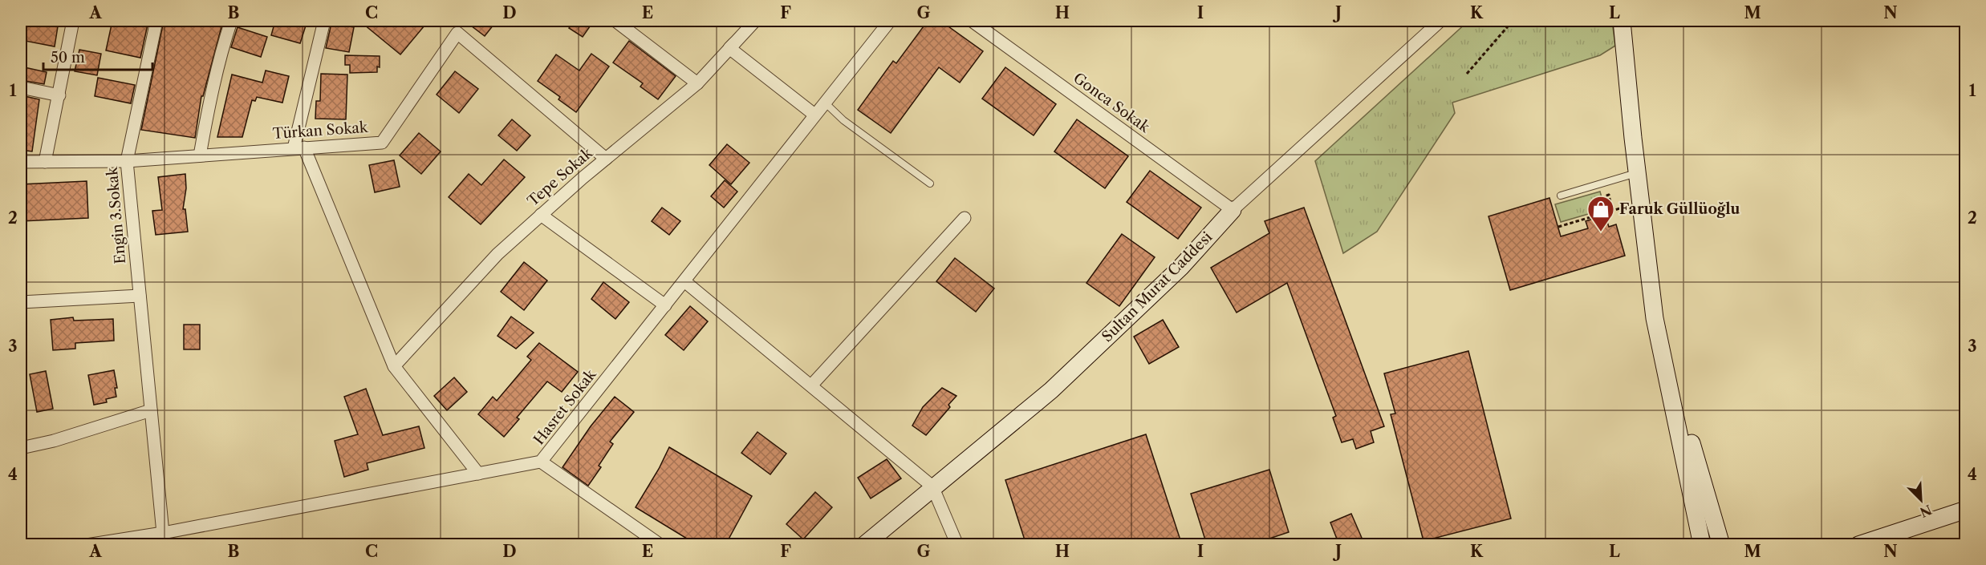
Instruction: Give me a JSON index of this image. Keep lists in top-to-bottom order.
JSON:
{
  "streets": {
    "street": [
      "Gonca Sokak",
      "Türkan Sokak",
      "Tepe Sokak",
      "Engin 3.Sokak",
      "Sultan Murat Caddesi",
      "Hasret Sokak"
    ]
  },
  "crossings": [
    ["Gonca Sokak", "Sultan Murat Caddesi"],
    ["Türkan Sokak", "Tepe Sokak"],
    ["Türkan Sokak", "Engin 3.Sokak"],
    ["Engin 3.Sokak", "Hasret Sokak"]
  ],
  "places": {
    "shop": ["Faruk Güllüoğlu"]
  },
  "scale_bar": "50 m",
  "north": "bottom right",
  "grid": {
    "columns": [
      "A",
      "B",
      "C",
      "D",
      "E",
      "F",
      "G",
      "H",
      "I",
      "J",
      "K",
      "L",
      "M",
      "N"
    ],
    "rows": [
      "1",
      "2",
      "3",
      "4"
    ]
  }
}
